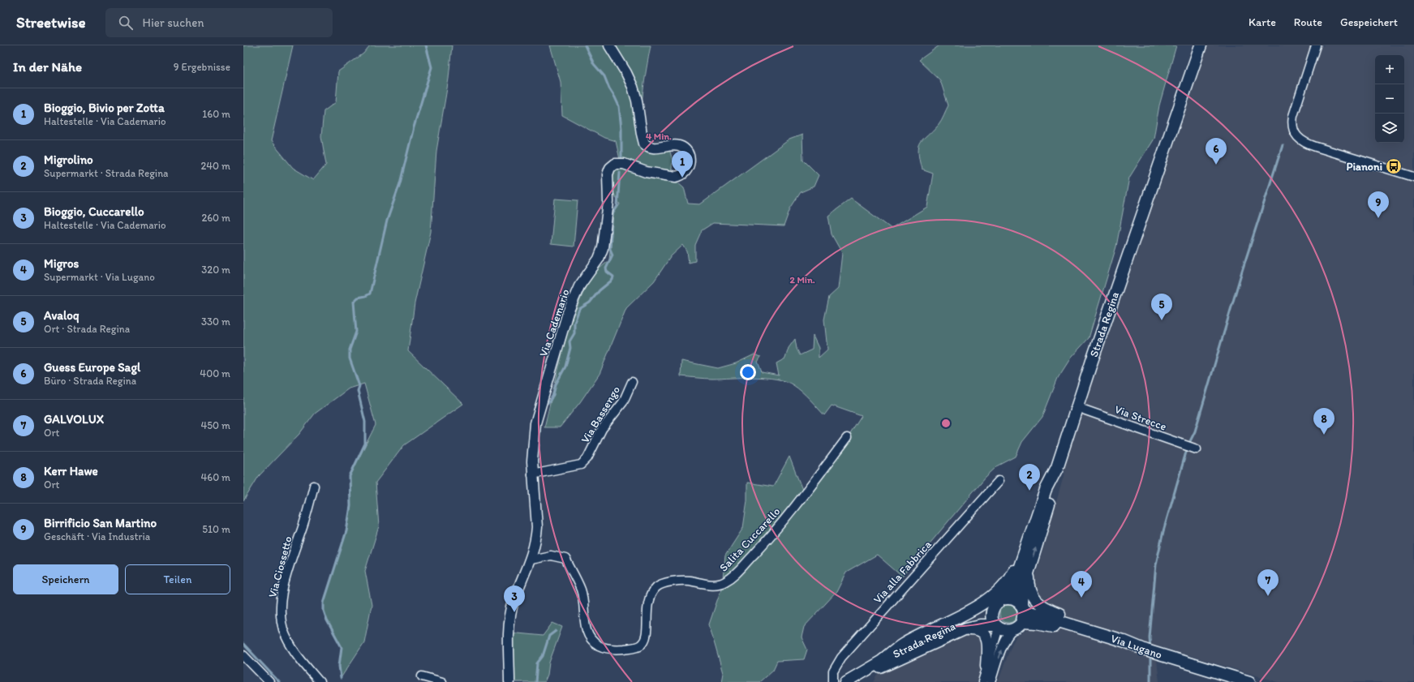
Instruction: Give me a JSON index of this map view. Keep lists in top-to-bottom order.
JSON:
{
  "streets": {
    "main road": ["Strada Regina", "Via Lugano"],
    "street": [
      "Via Cademario",
      "Via Bassengo",
      "Via Strecce",
      "Salita Cuccarello",
      "Via Ciossetto",
      "Via alla Fabbrica"
    ]
  },
  "crossings": [
    ["Via Cademario", "Via Bassengo"],
    ["Via Cademario", "Salita Cuccarello"],
    ["Strada Regina", "Via Strecce"],
    ["Strada Regina", "Via Lugano"]
  ],
  "places": {
    "bus stop": ["Pianoni"]
  },
  "page": {
    "header": "Streetwise",
    "search": "Hier suchen",
    "nav": ["Karte", "Route", "Gespeichert"],
    "heading": ["In der Nähe", "9 Ergebnisse"],
    "map_buttons": ["+", "−"],
    "list": [
      {
        "mark": "1",
        "name": "Bioggio, Bivio per Zotta",
        "note": "Haltestelle · Via Cademario",
        "value": "160 m"
      },
      {
        "mark": "2",
        "name": "Migrolino",
        "note": "Supermarkt · Strada Regina",
        "value": "240 m"
      },
      {
        "mark": "3",
        "name": "Bioggio, Cuccarello",
        "note": "Haltestelle · Via Cademario",
        "value": "260 m"
      },
      {
        "mark": "4",
        "name": "Migros",
        "note": "Supermarkt · Via Lugano",
        "value": "320 m"
      },
      {
        "mark": "5",
        "name": "Avaloq",
        "note": "Ort · Strada Regina",
        "value": "330 m"
      },
      {
        "mark": "6",
        "name": "Guess Europe Sagl",
        "note": "Büro · Strada Regina",
        "value": "400 m"
      },
      {
        "mark": "7",
        "name": "GALVOLUX",
        "note": "Ort",
        "value": "450 m"
      },
      {
        "mark": "8",
        "name": "Kerr Hawe",
        "note": "Ort",
        "value": "460 m"
      },
      {
        "mark": "9",
        "name": "Birrificio San Martino",
        "note": "Geschäft · Via Industria",
        "value": "510 m"
      }
    ],
    "pins": [
      "6",
      "1",
      "9",
      "5",
      "8",
      "2",
      "7",
      "4",
      "3"
    ],
    "buttons": ["Speichern", "Teilen"]
  },
  "rings": ["4 Min.", "2 Min."]
}
